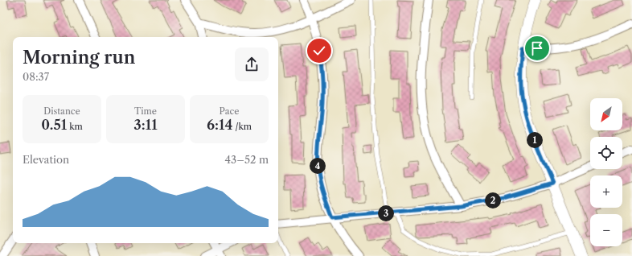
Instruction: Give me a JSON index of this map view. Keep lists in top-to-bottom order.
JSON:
{
  "north": "bottom left",
  "page": {
    "heading": ["Morning run", "08:37"],
    "stats": [
      ["Distance", "0.51 km"],
      ["Time", "3:11"],
      ["Pace", "6:14 /km"]
    ],
    "map_buttons": ["+", "−"],
    "pins": [
      "1",
      "4",
      "2",
      "3"
    ],
    "chart": ["Elevation", "43–52 m"]
  }
}
